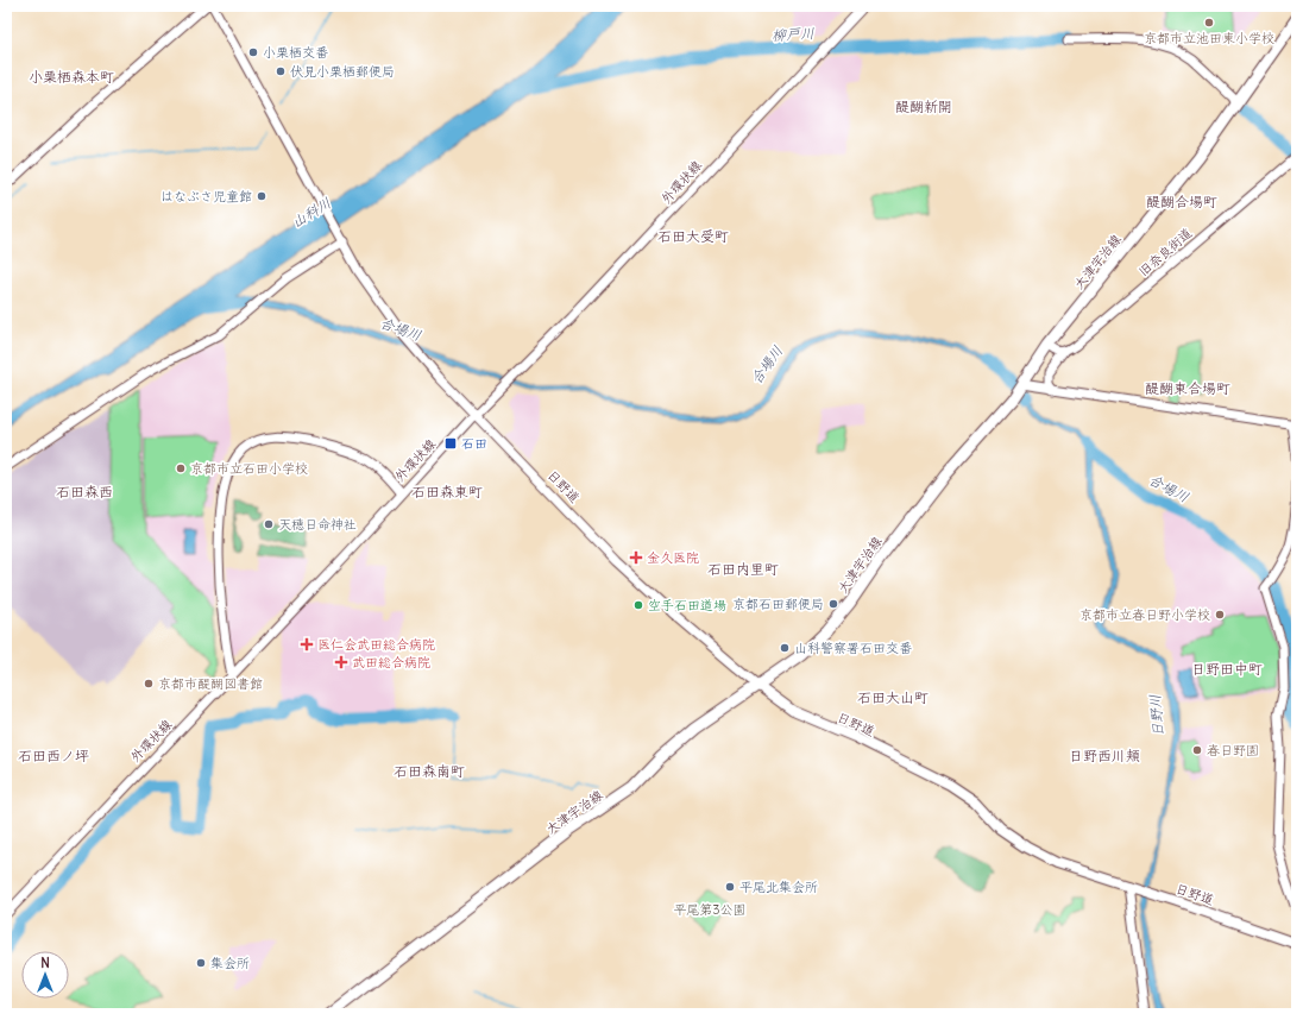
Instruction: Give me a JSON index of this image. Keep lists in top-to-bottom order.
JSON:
{
  "streets": {
    "main road": ["大津宇治線", "日野道"],
    "street": ["外環状線", "旧奈良街道"]
  },
  "crossings": [
    ["外環状線", "日野道"],
    ["大津宇治線", "日野道"]
  ],
  "districts": [
    "小栗栖森本町",
    "醍醐新開",
    "醍醐合場町",
    "石田大受町",
    "醍醐東合場町",
    "石田森西",
    "石田森東町",
    "石田内里町",
    "日野田中町",
    "石田大山町",
    "石田西ノ坪",
    "日野西川頬",
    "石田森南町"
  ],
  "water": [
    "柳戸川",
    "山科川",
    "合場川",
    "日野川"
  ],
  "parks": ["平尾第3公園"],
  "places": {
    "other": [
      "京都市立池田東小学校",
      "小栗栖交番",
      "伏見小栗栖郵便局",
      "はなぶさ児童館",
      "京都市立石田小学校",
      "天穂日命神社",
      "京都石田郵便局",
      "空手石田道場",
      "京都市立春日野小学校",
      "山科警察署石田交番",
      "京都市醍醐図書館",
      "春日野園",
      "平尾北集会所",
      "集会所"
    ],
    "transit": ["石田"],
    "health": ["金久医院", "医仁会武田総合病院", "武田総合病院"]
  },
  "north": "top"
}
